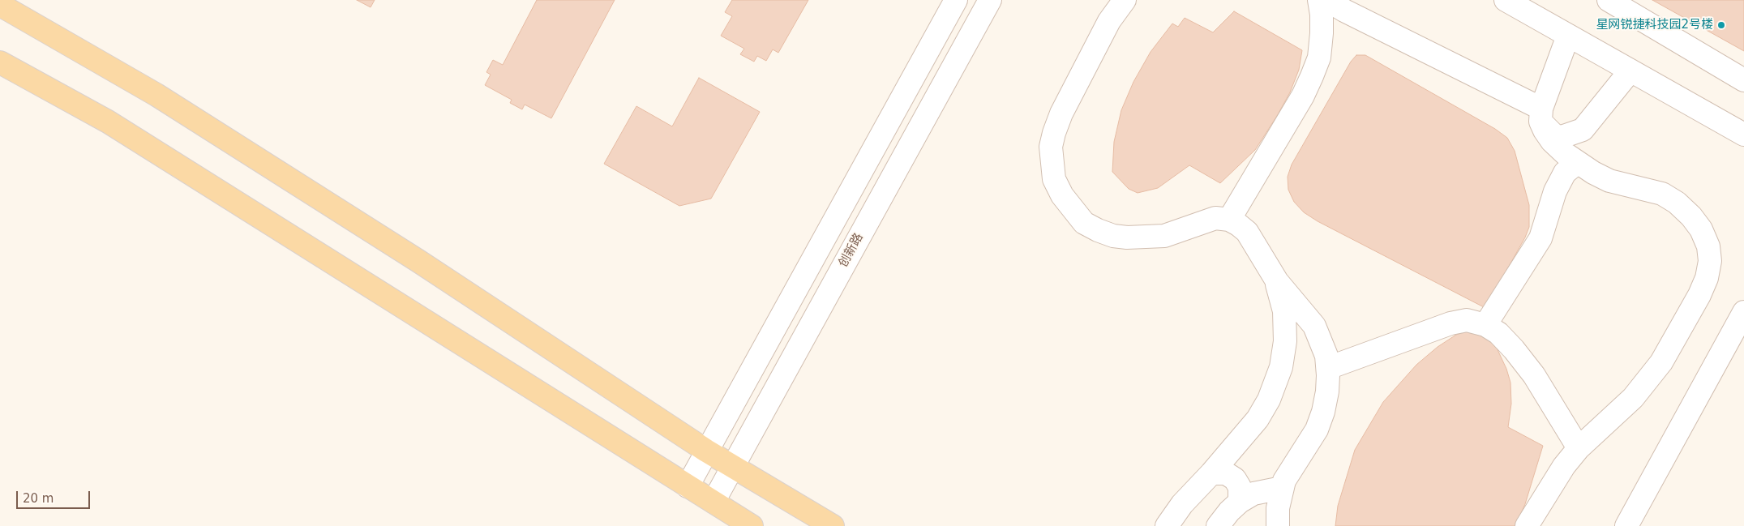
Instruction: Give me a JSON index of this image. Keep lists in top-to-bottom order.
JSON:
{
  "streets": {
    "street": ["创新路"]
  },
  "places": ["星网锐捷科技园2号楼"],
  "scale_bar": "20 m"
}
